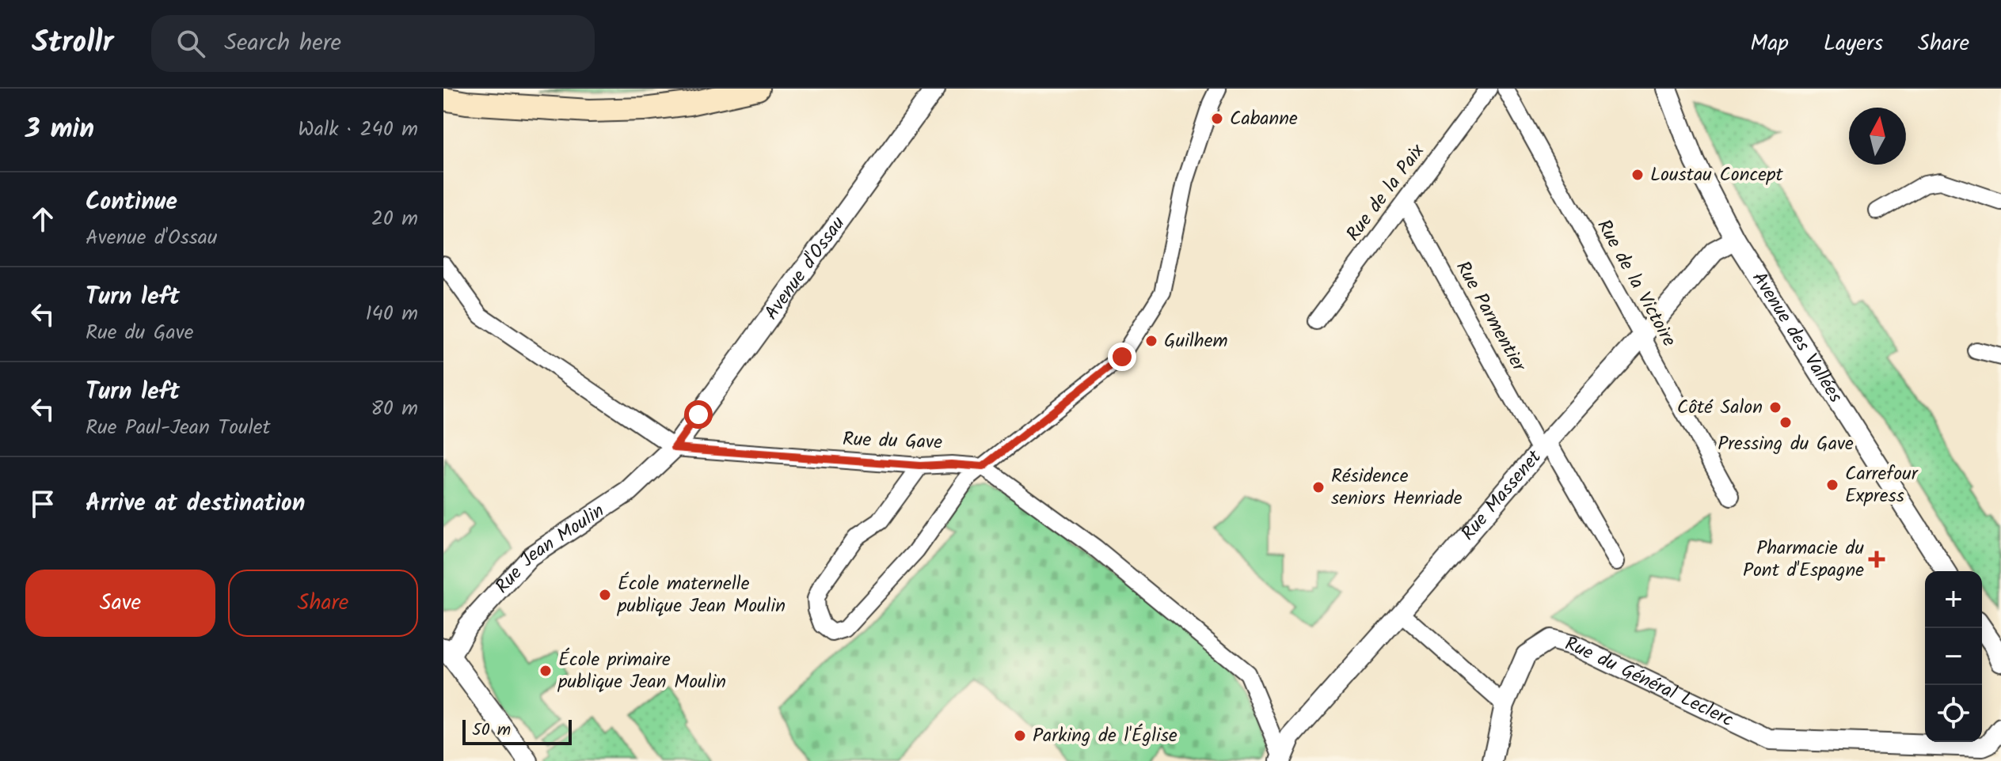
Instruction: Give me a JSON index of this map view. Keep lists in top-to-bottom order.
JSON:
{
  "streets": {
    "street": [
      "Rue de la Paix",
      "Avenue d'Ossau",
      "Rue de la Victoire",
      "Rue Parmentier",
      "Avenue des Vallées",
      "Rue du Gave",
      "Rue Massenet",
      "Rue Jean Moulin",
      "Rue du Général Leclerc"
    ]
  },
  "crossings": [
    ["Rue de la Paix", "Rue Parmentier"],
    ["Avenue d'Ossau", "Rue du Gave"],
    ["Avenue d'Ossau", "Rue Jean Moulin"],
    ["Rue de la Victoire", "Rue Massenet"],
    ["Rue Parmentier", "Rue Massenet"],
    ["Avenue des Vallées", "Rue Massenet"],
    ["Rue du Gave", "Rue Jean Moulin"]
  ],
  "places": {
    "other": [
      "Cabanne",
      "Loustau Concept",
      "Guilhem",
      "Côté Salon",
      "Pressing du Gave",
      "Carrefour Express",
      "Résidence seniors Henriade",
      "École maternelle publique Jean Moulin",
      "École primaire publique Jean Moulin",
      "Parking de l'Église"
    ],
    "health": ["Pharmacie du Pont d'Espagne"]
  },
  "scale_bar": "50 m",
  "north": "top",
  "page": {
    "header": "Strollr",
    "search": "Search here",
    "nav": ["Map", "Layers", "Share"],
    "heading": ["3 min", "Walk · 240 m"],
    "list": [
      ["Continue", "Avenue d'Ossau", "20 m"],
      ["Turn left", "Rue du Gave", "140 m"],
      ["Turn left", "Rue Paul-Jean Toulet", "80 m"],
      "Arrive at destination"
    ],
    "buttons": ["Save", "Share"],
    "map_buttons": ["+", "−"],
    "scale": "50 m"
  }
}
